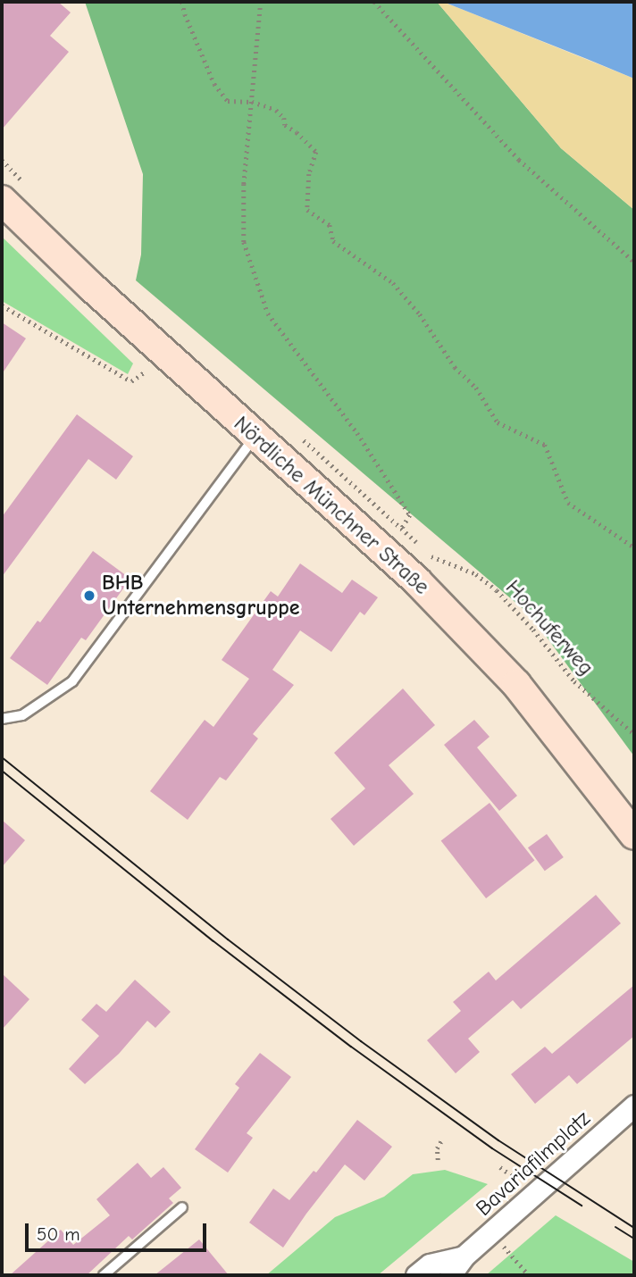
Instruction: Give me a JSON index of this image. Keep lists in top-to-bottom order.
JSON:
{
  "streets": {
    "main road": ["Nördliche Münchner Straße"],
    "street": ["Bavariafilmplatz"],
    "path": ["Hochuferweg"]
  },
  "places": ["BHB Unternehmensgruppe"],
  "scale_bar": "50 m"
}
